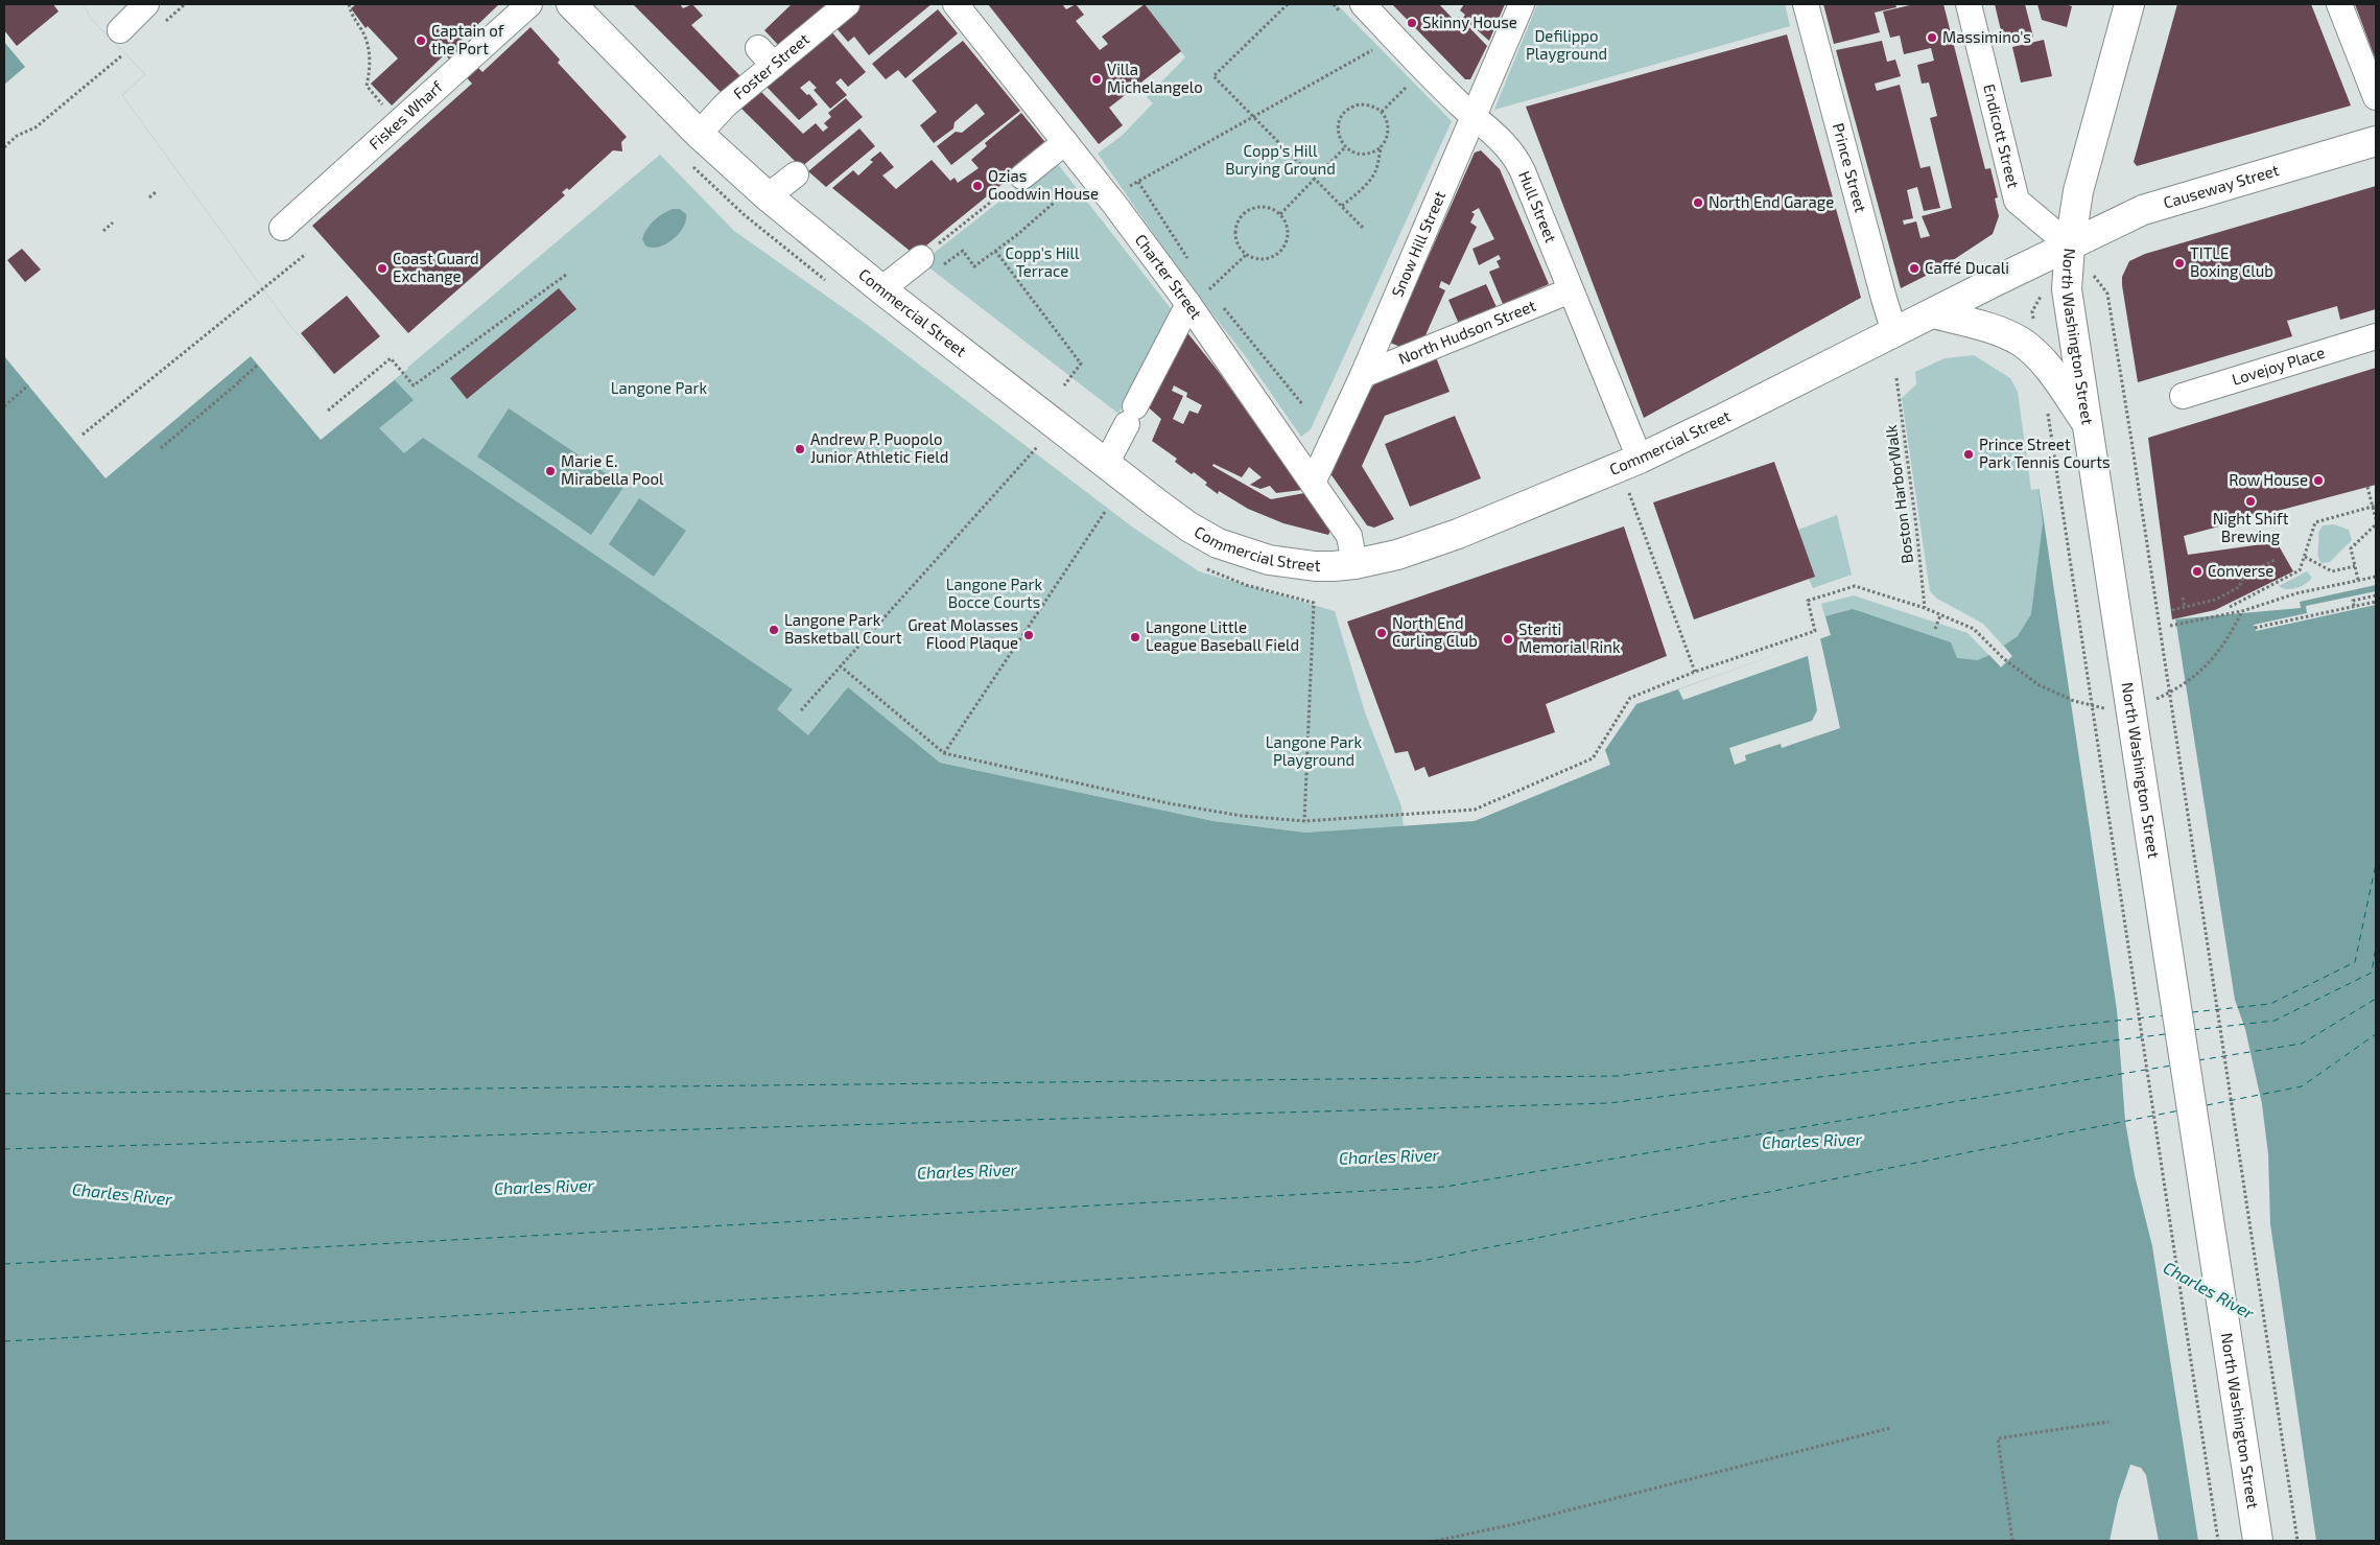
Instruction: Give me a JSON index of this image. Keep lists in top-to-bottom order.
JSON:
{
  "streets": {
    "main road": ["Causeway Street", "Commercial Street", "North Washington Street"],
    "street": [
      "Foster Street",
      "Fiskes Wharf",
      "Endicott Street",
      "Prince Street",
      "Hull Street",
      "Snow Hill Street",
      "Charter Street",
      "North Hudson Street",
      "Lovejoy Place"
    ],
    "path": ["Boston HarborWalk"]
  },
  "crossings": [
    ["Foster Street", "Commercial Street"],
    ["Endicott Street", "Causeway Street"],
    ["Endicott Street", "Commercial Street"],
    ["Endicott Street", "North Washington Street"],
    ["Prince Street", "Commercial Street"],
    ["Causeway Street", "Commercial Street"],
    ["Causeway Street", "North Washington Street"],
    ["Hull Street", "Snow Hill Street"],
    ["Hull Street", "Commercial Street"],
    ["Hull Street", "North Hudson Street"],
    ["Snow Hill Street", "Charter Street"],
    ["Snow Hill Street", "North Hudson Street"],
    ["Charter Street", "Commercial Street"],
    ["Commercial Street", "North Washington Street"]
  ],
  "water": ["Charles River"],
  "parks": [
    "Defilippo Playground",
    "Copp's Hill Burying Ground",
    "Copp's Hill Terrace",
    "Langone Park",
    "Langone Park Bocce Courts",
    "Langone Park Playground"
  ],
  "places": [
    "Skinny House",
    "Massimino's",
    "Captain of the Port",
    "Villa Michelangelo",
    "Ozias Goodwin House",
    "North End Garage",
    "TITLE Boxing Club",
    "Coast Guard Exchange",
    "Caffé Ducali",
    "Andrew P. Puopolo Junior Athletic Field",
    "Prince Street Park Tennis Courts",
    "Marie E. Mirabella Pool",
    "Row House",
    "Night Shift Brewing",
    "Converse",
    "Langone Park Basketball Court",
    "North End Curling Club",
    "Great Molasses Flood Plaque",
    "Langone Little League Baseball Field",
    "Steriti Memorial Rink"
  ]
}
